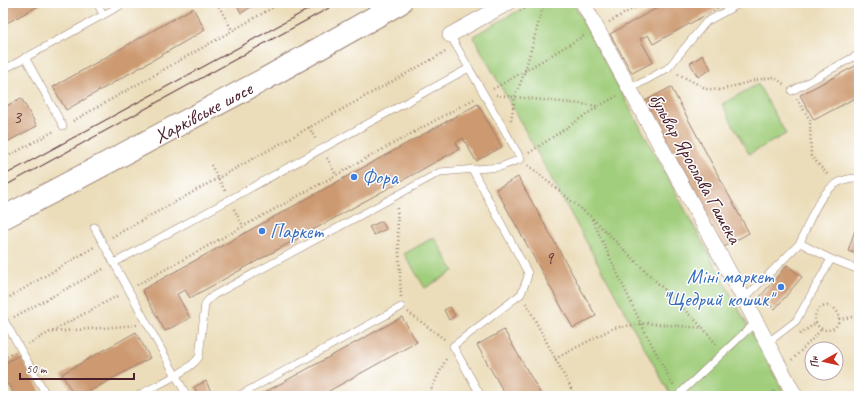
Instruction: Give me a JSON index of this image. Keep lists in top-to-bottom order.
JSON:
{
  "streets": {
    "main road": ["Харківське шосе"],
    "street": ["бульвар Ярослава Гашека"]
  },
  "places": ["Фора", "Паркет", "Міні маркет \"Щедрий кошик\""],
  "house_numbers": ["3", "9"],
  "scale_bar": "50 m",
  "north": "left"
}
